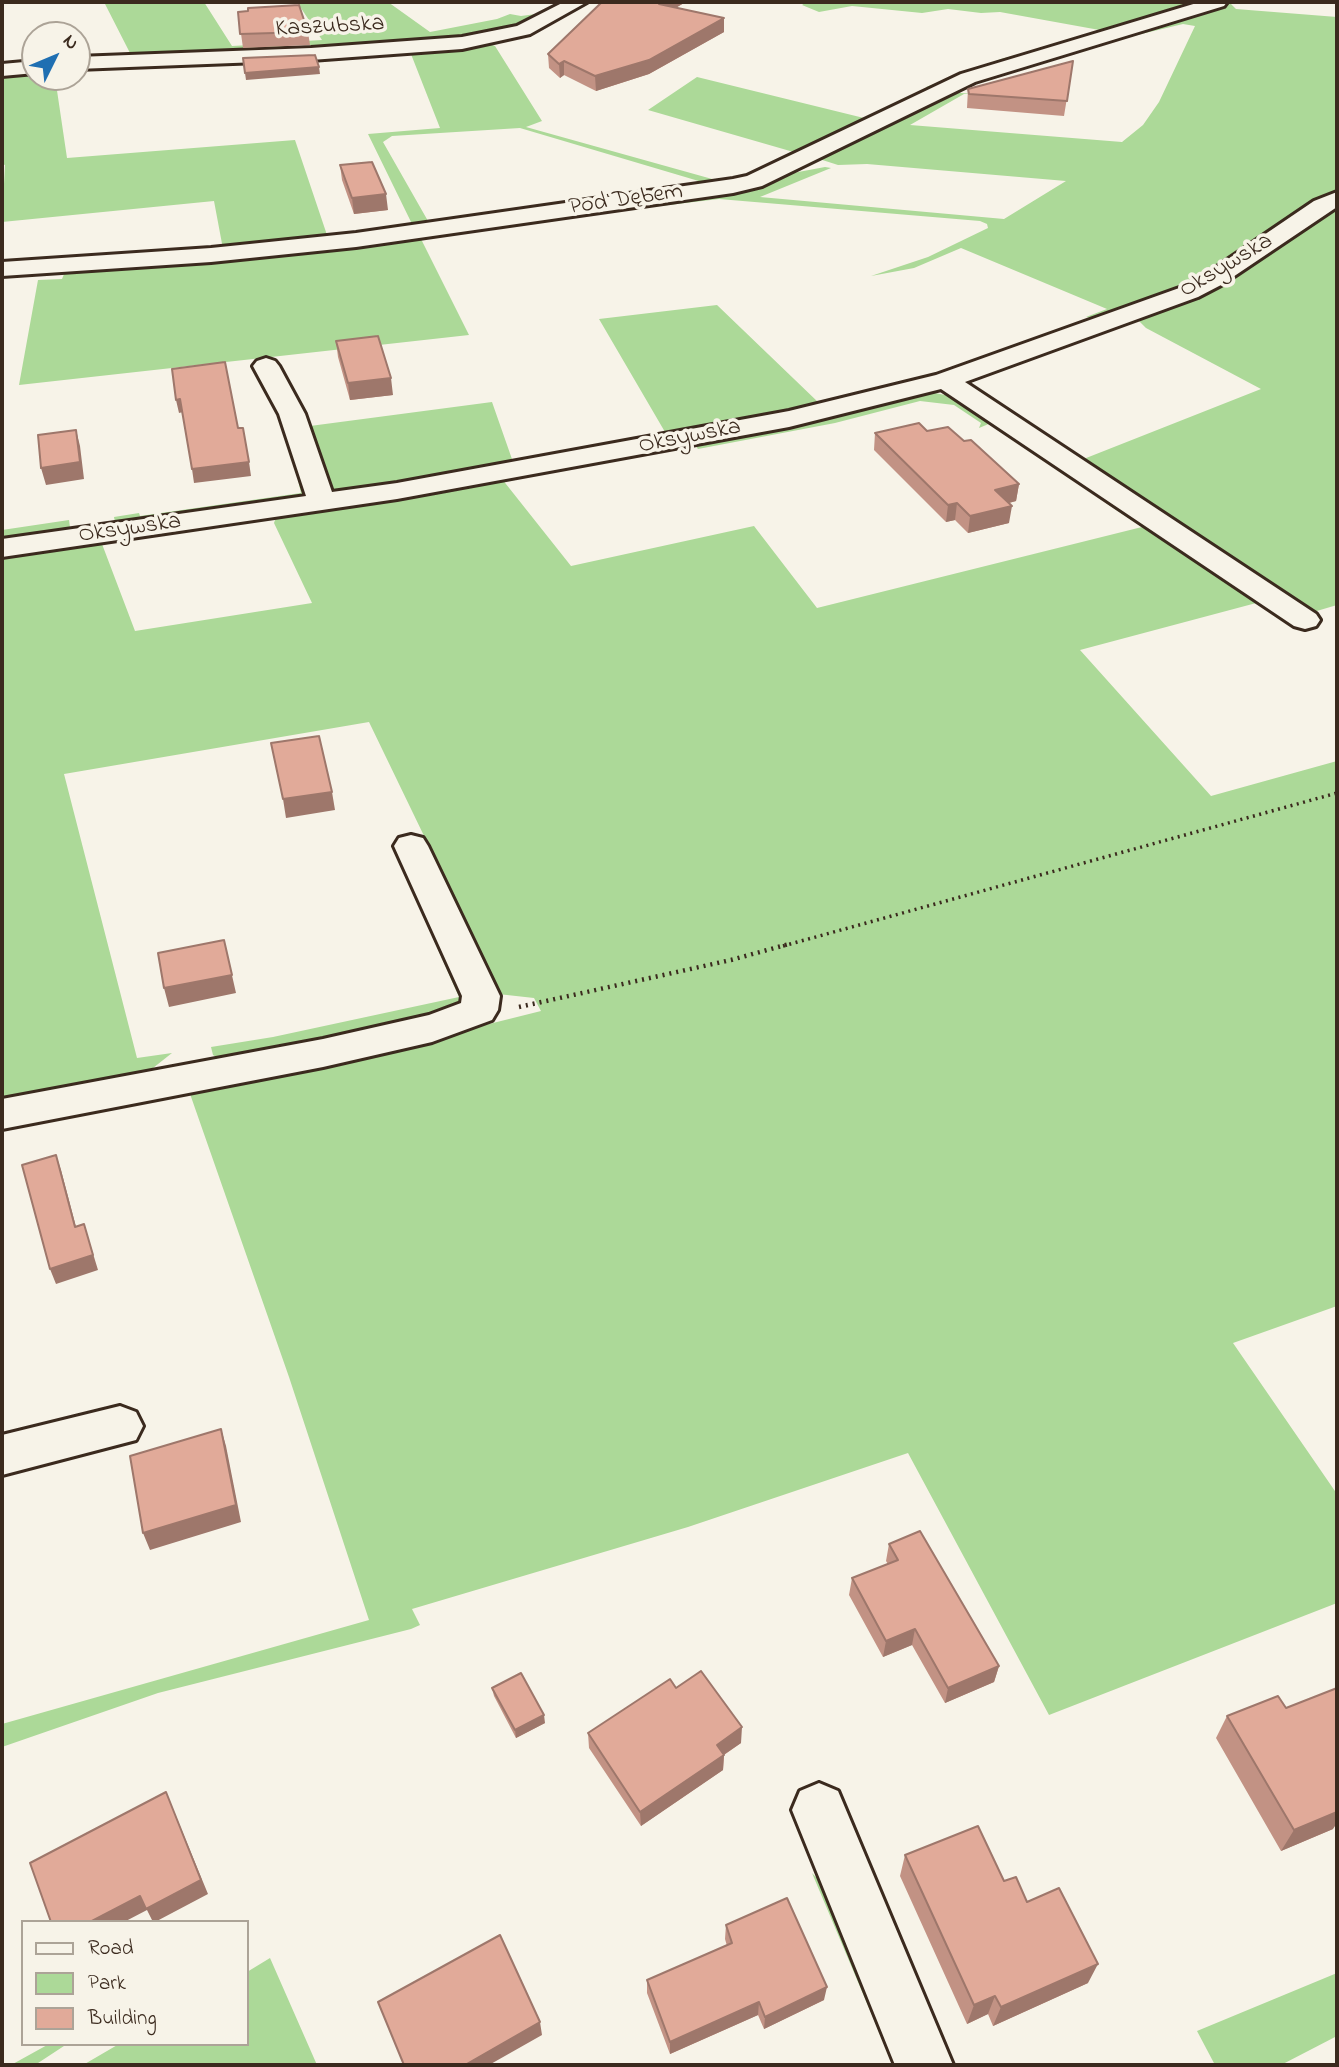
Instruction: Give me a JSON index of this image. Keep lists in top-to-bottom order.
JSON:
{
  "streets": {
    "street": ["Kaszubska", "Pod Dębem", "Oksywska"]
  },
  "legend": ["Road", "Park", "Building"],
  "north": "top right"
}
